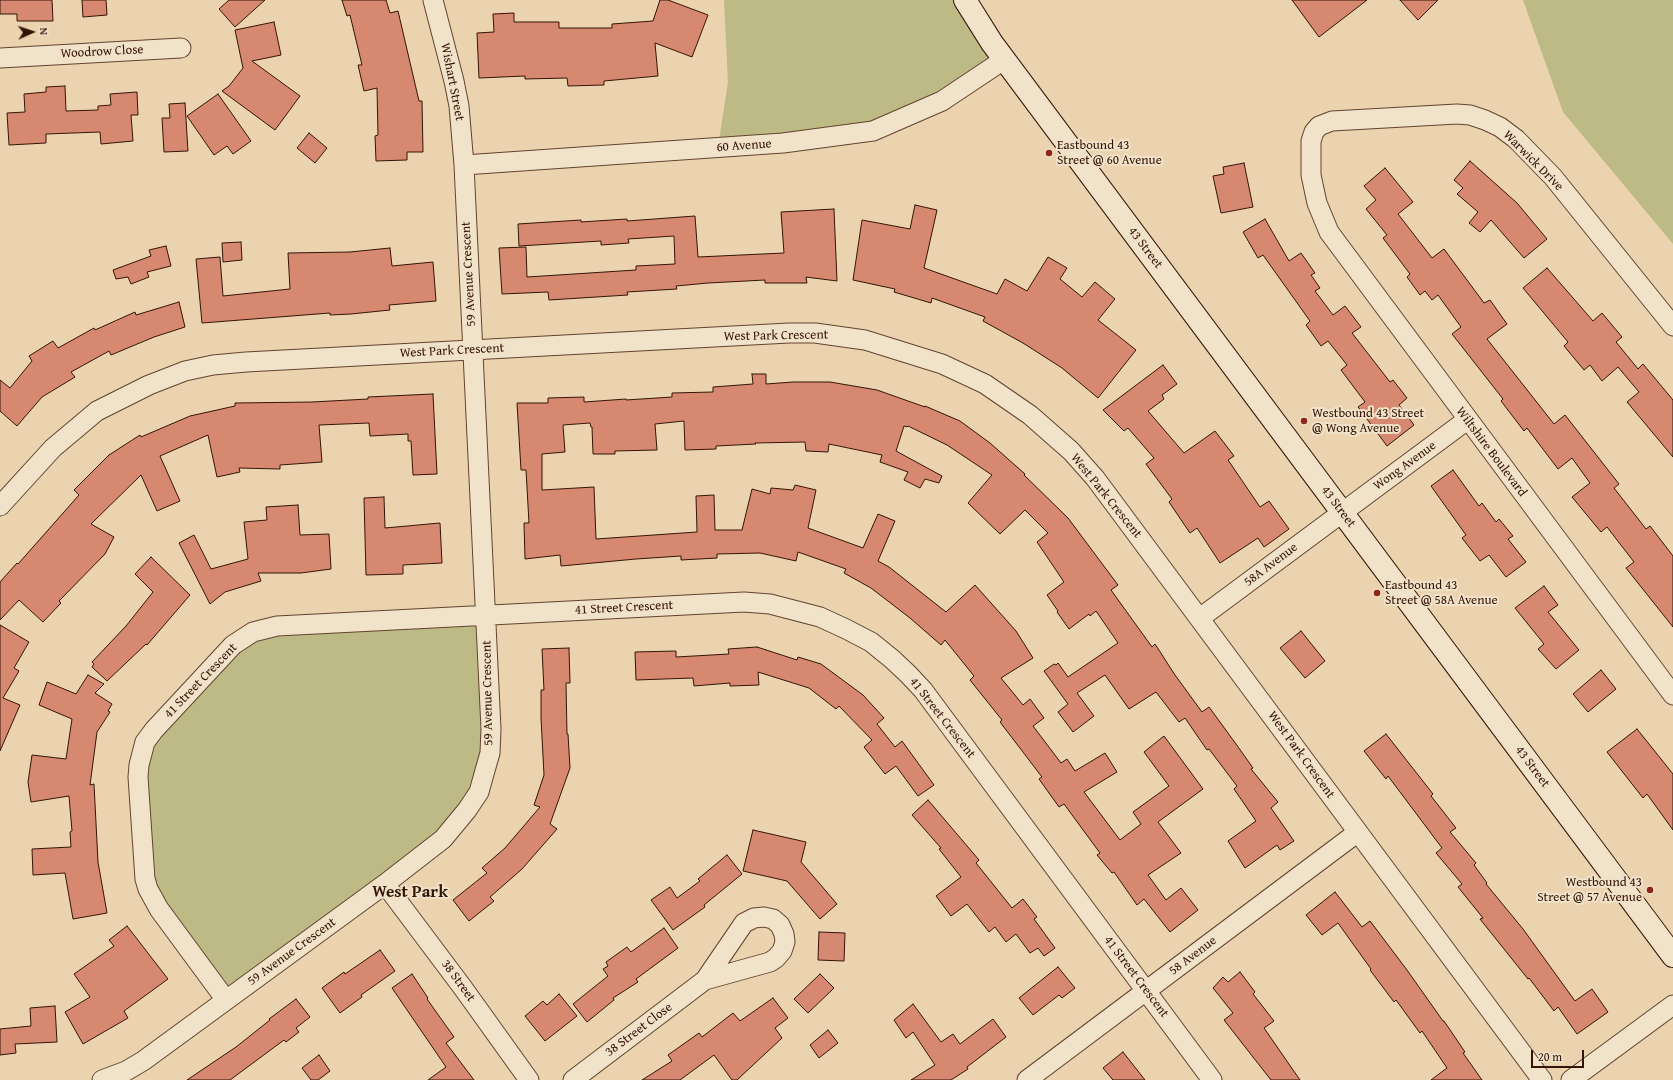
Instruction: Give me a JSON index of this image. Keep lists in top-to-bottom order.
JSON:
{
  "streets": {
    "street": [
      "Woodrow Close",
      "Wishart Street",
      "60 Avenue",
      "Warwick Drive",
      "43 Street",
      "59 Avenue Crescent",
      "West Park Crescent",
      "Wiltshire Boulevard",
      "Wong Avenue",
      "58A Avenue",
      "41 Street Crescent",
      "58 Avenue",
      "38 Street",
      "38 Street Close"
    ]
  },
  "crossings": [
    ["Wishart Street", "60 Avenue"],
    ["Wishart Street", "59 Avenue Crescent"],
    ["60 Avenue", "43 Street"],
    ["60 Avenue", "59 Avenue Crescent"],
    ["Warwick Drive", "Wiltshire Boulevard"],
    ["43 Street", "Wong Avenue"],
    ["43 Street", "58A Avenue"],
    ["59 Avenue Crescent", "West Park Crescent"],
    ["59 Avenue Crescent", "41 Street Crescent"],
    ["59 Avenue Crescent", "38 Street"],
    ["West Park Crescent", "58A Avenue"],
    ["West Park Crescent", "58 Avenue"],
    ["Wiltshire Boulevard", "Wong Avenue"],
    ["Wong Avenue", "58A Avenue"],
    ["41 Street Crescent", "58 Avenue"]
  ],
  "districts": ["West Park"],
  "places": [
    "Eastbound 43 Street @ 60 Avenue",
    "Westbound 43 Street @ Wong Avenue",
    "Eastbound 43 Street @ 58A Avenue",
    "Westbound 43 Street @ 57 Avenue"
  ],
  "scale_bar": "20 m",
  "north": "right"
}
